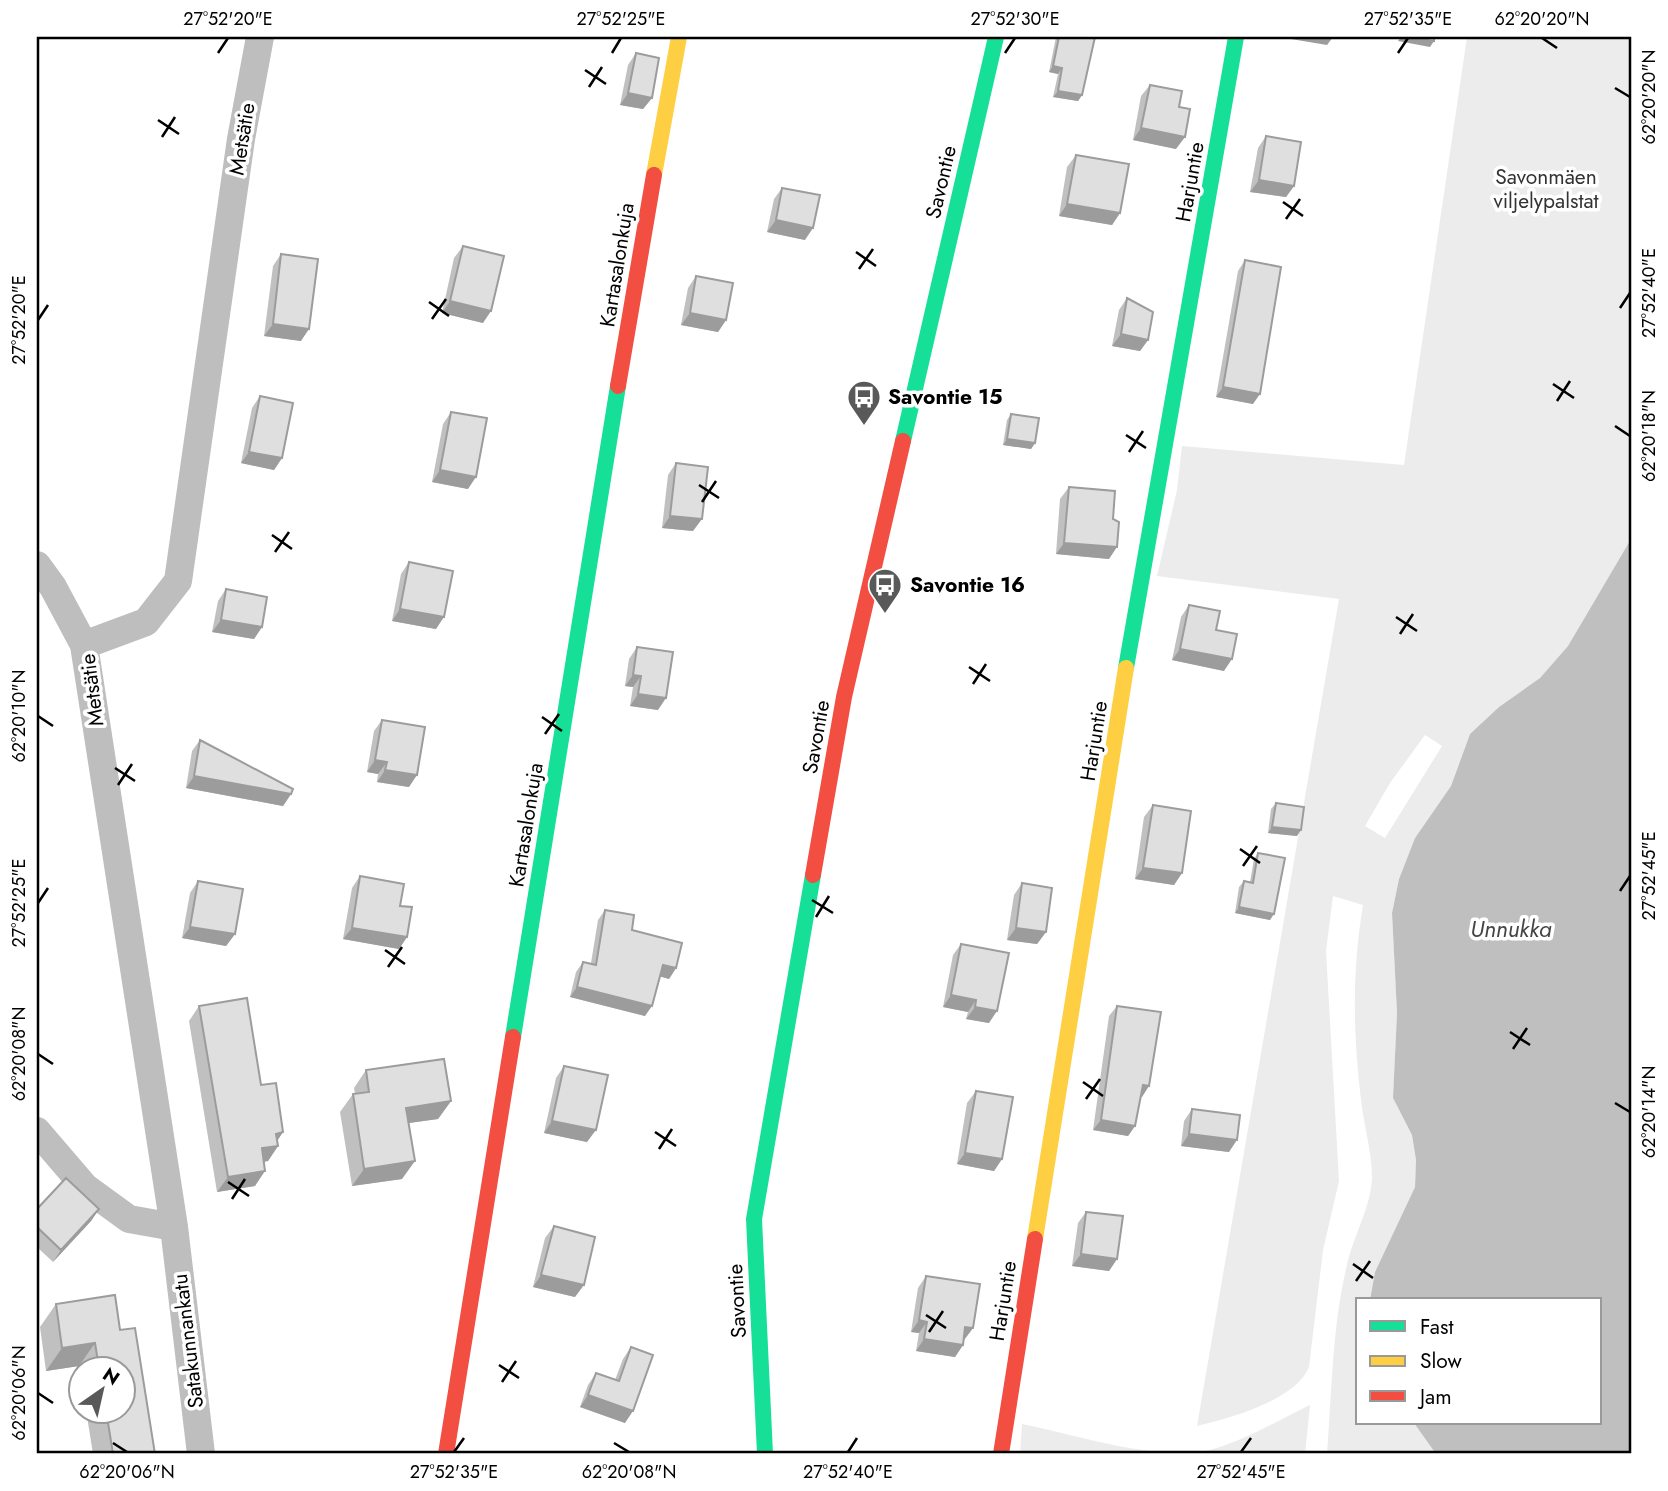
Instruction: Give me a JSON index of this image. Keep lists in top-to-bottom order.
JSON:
{
  "streets": {
    "street": [
      "Metsätie",
      "Savontie",
      "Harjuntie",
      "Kartasalonkuja",
      "Satakunnankatu"
    ]
  },
  "crossings": [
    ["Metsätie", "Satakunnankatu"]
  ],
  "water": ["Unnukka"],
  "parks": ["Savonmäen viljelypalstat"],
  "places": {
    "bus stop": ["Savontie 15", "Savontie 16"]
  },
  "legend": ["Fast", "Slow", "Jam"],
  "north": "top right",
  "coordinates": [
    "27°52'20\"E",
    "27°52'25\"E",
    "27°52'30\"E",
    "27°52'35\"E",
    "62°20'20\"N",
    "27°52'40\"E",
    "62°20'18\"N",
    "62°20'10\"N",
    "27°52'45\"E",
    "62°20'08\"N",
    "62°20'14\"N",
    "62°20'06\"N"
  ]
}
